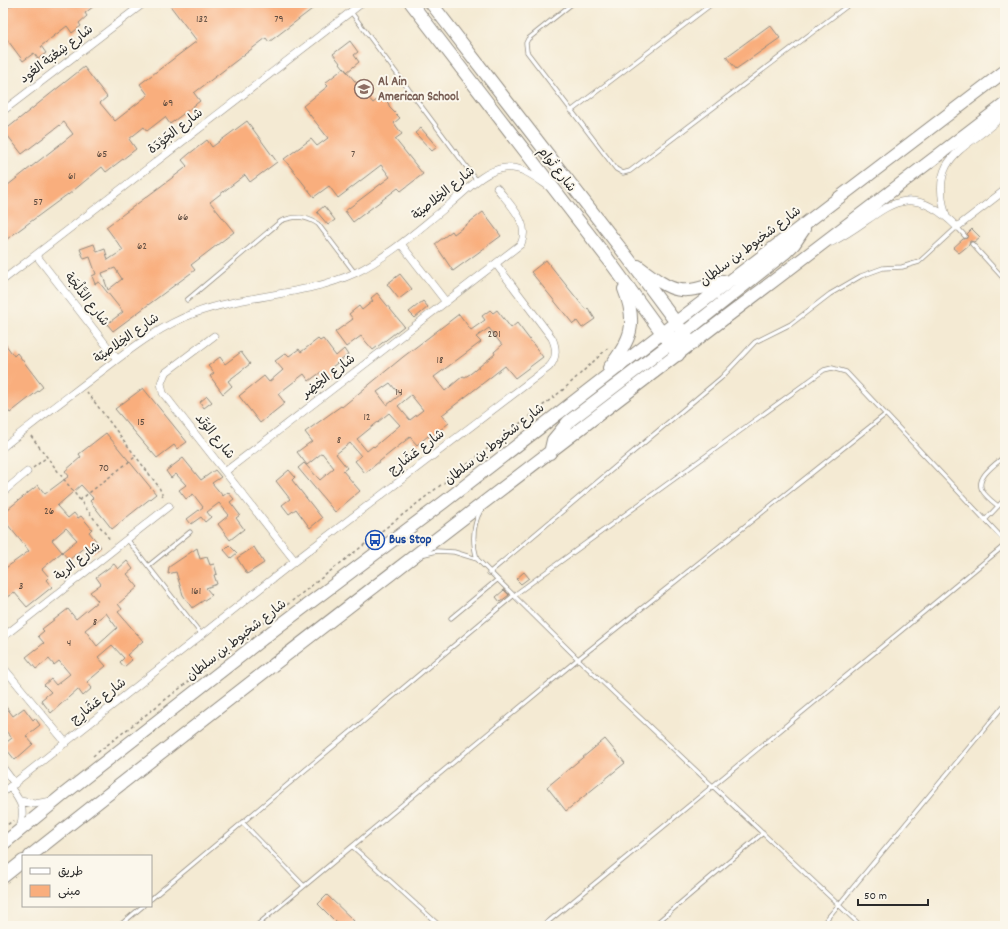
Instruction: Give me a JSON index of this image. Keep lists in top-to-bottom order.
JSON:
{
  "streets": {
    "main road": ["شارع تُوام", "شارع شخبوط بن سلطان"],
    "street": [
      "شارع شِعْبَة العُود",
      "شارع الجَوْدَة",
      "شارع الخِلاصيّة",
      "شارع الدَّلْجَة",
      "شارع الخِضِر",
      "شارع الوُتَد",
      "شارع عَشَارِج",
      "شارع الرية"
    ]
  },
  "crossings": [
    ["شارع الجَوْدَة", "شارع الدَّلْجَة"],
    ["شارع تُوام", "شارع الخِلاصيّة"],
    ["شارع تُوام", "شارع شخبوط بن سلطان"],
    ["شارع الخِلاصيّة", "شارع الدَّلْجَة"],
    ["شارع الخِضِر", "شارع الوُتَد"],
    ["شارع الخِضِر", "شارع عَشَارِج"],
    ["شارع الوُتَد", "شارع عَشَارِج"]
  ],
  "places": {
    "school or university": ["Al Ain American School"],
    "bus stop": ["Bus Stop"]
  },
  "house_numbers": [
    "132",
    "79",
    "69",
    "65",
    "7",
    "61",
    "57",
    "66",
    "62",
    "201",
    "18",
    "14",
    "12",
    "15",
    "8",
    "70",
    "26",
    "3",
    "161",
    "8",
    "4"
  ],
  "legend": ["طريق", "مبنى"],
  "scale_bar": "50 m"
}
